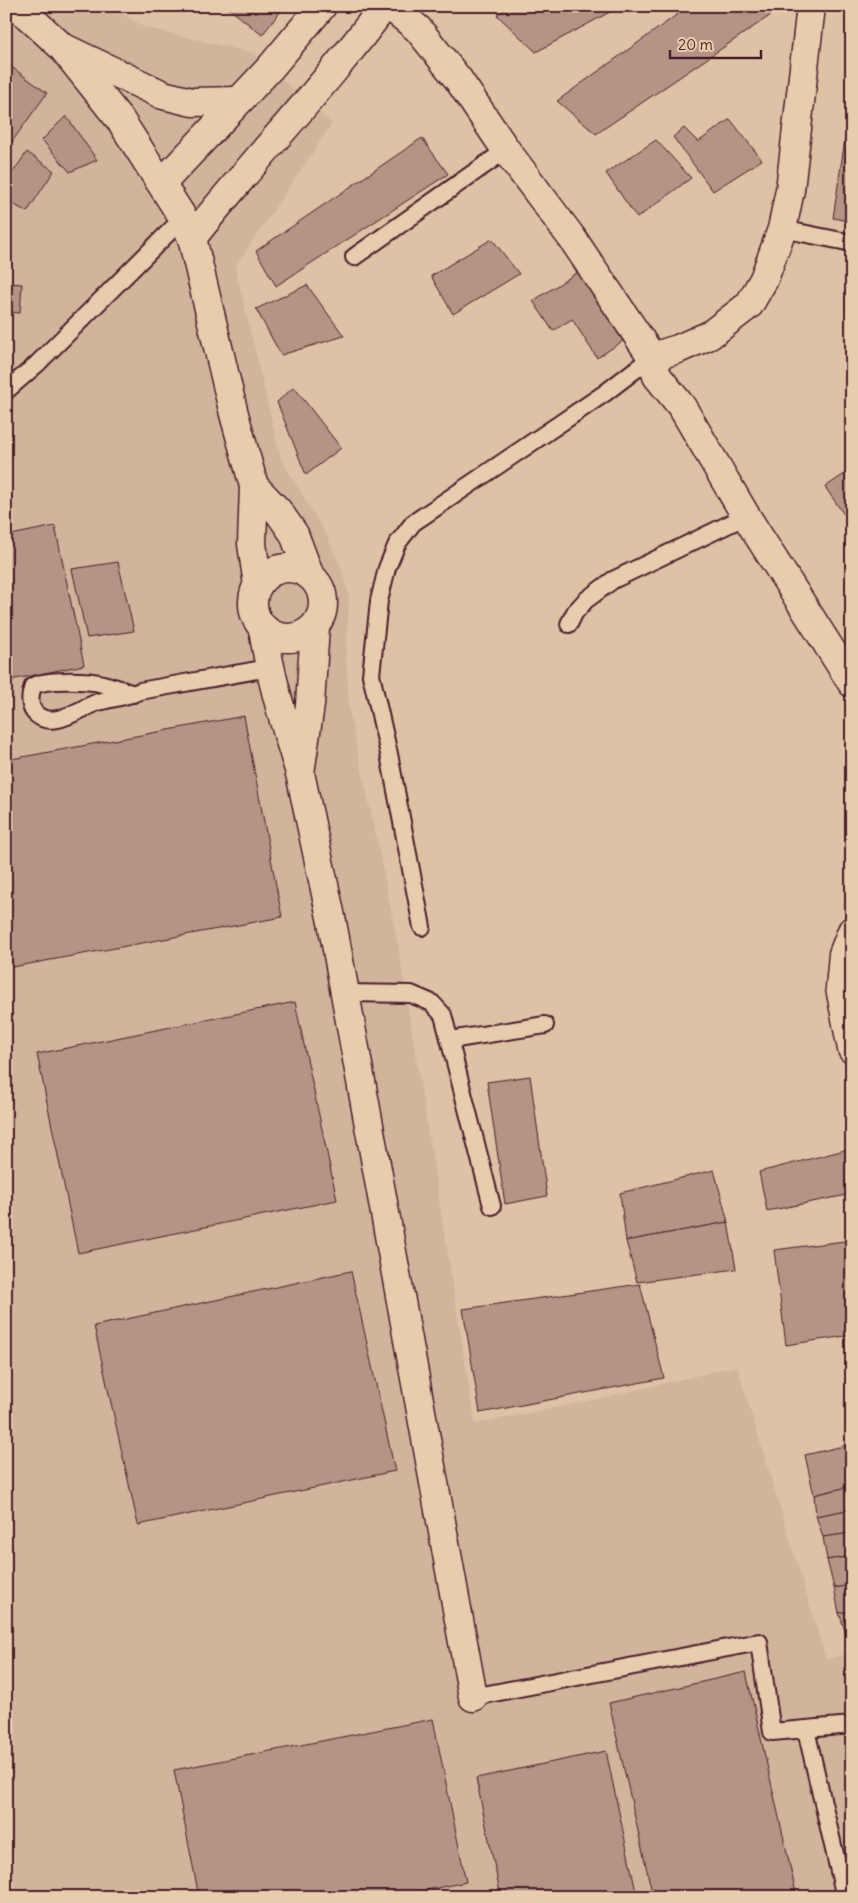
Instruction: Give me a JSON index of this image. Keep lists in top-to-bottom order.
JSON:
{
  "scale_bar": "20 m"
}
